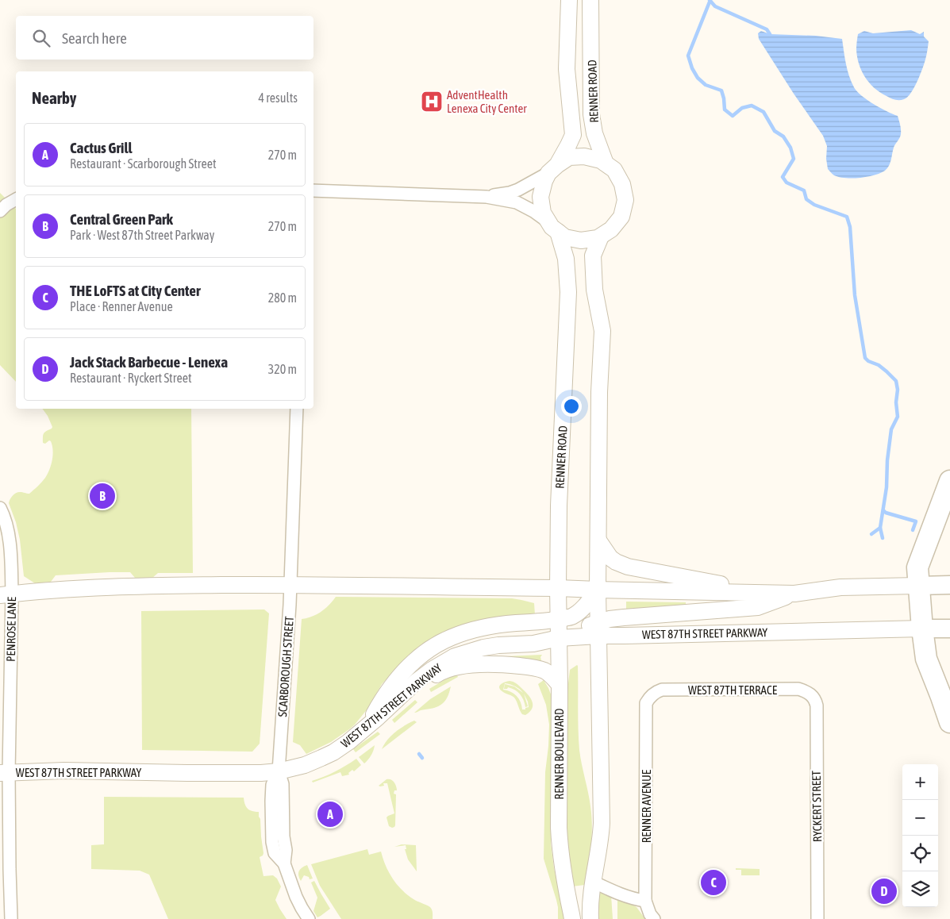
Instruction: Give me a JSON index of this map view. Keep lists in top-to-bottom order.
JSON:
{
  "streets": {
    "main road": ["RENNER ROAD", "WEST 87TH STREET PARKWAY", "RENNER BOULEVARD"],
    "street": [
      "PENROSE LANE",
      "SCARBOROUGH STREET",
      "WEST 87TH TERRACE",
      "RENNER AVENUE",
      "RYCKERT STREET"
    ]
  },
  "crossings": [
    ["RENNER ROAD", "RENNER BOULEVARD"],
    ["PENROSE LANE", "WEST 87TH STREET PARKWAY"],
    ["WEST 87TH STREET PARKWAY", "SCARBOROUGH STREET"],
    ["WEST 87TH STREET PARKWAY", "RENNER BOULEVARD"],
    ["WEST 87TH TERRACE", "RENNER AVENUE"],
    ["WEST 87TH TERRACE", "RYCKERT STREET"]
  ],
  "places": {
    "hospital": ["AdventHealth Lenexa City Center"]
  },
  "page": {
    "search": "Search here",
    "heading": ["Nearby", "4 results"],
    "list": [
      {
        "mark": "A",
        "name": "Cactus Grill",
        "note": "Restaurant · Scarborough Street",
        "value": "270 m"
      },
      {
        "mark": "B",
        "name": "Central Green Park",
        "note": "Park · West 87th Street Parkway",
        "value": "270 m"
      },
      {
        "mark": "C",
        "name": "THE LoFTS at City Center",
        "note": "Place · Renner Avenue",
        "value": "280 m"
      },
      {
        "mark": "D",
        "name": "Jack Stack Barbecue - Lenexa",
        "note": "Restaurant · Ryckert Street",
        "value": "320 m"
      }
    ],
    "pins": [
      "B",
      "A",
      "C",
      "D"
    ],
    "map_buttons": ["+", "−"]
  }
}
